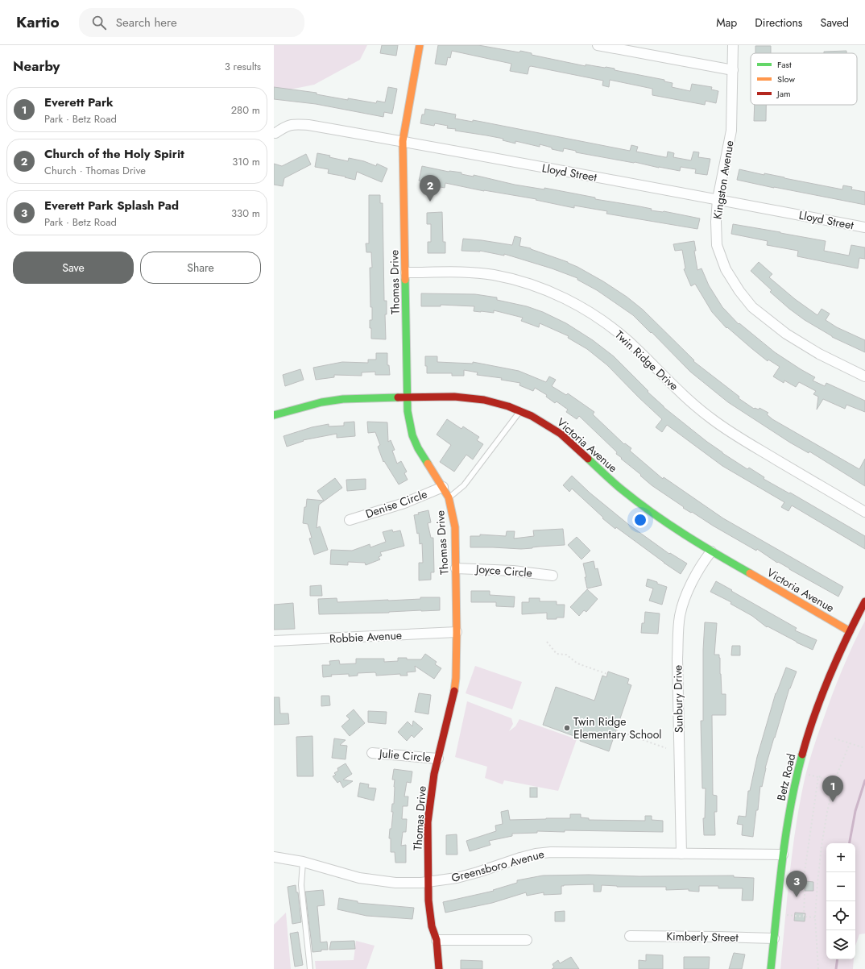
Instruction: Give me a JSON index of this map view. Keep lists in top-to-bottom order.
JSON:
{
  "streets": {
    "street": [
      "Lloyd Street",
      "Kingston Avenue",
      "Thomas Drive",
      "Twin Ridge Drive",
      "Victoria Avenue",
      "Denise Circle",
      "Joyce Circle",
      "Robbie Avenue",
      "Sunbury Drive",
      "Julie Circle",
      "Betz Road",
      "Greensboro Avenue",
      "Kimberly Street"
    ]
  },
  "crossings": [
    ["Lloyd Street", "Kingston Avenue"],
    ["Lloyd Street", "Thomas Drive"],
    ["Thomas Drive", "Twin Ridge Drive"],
    ["Thomas Drive", "Victoria Avenue"],
    ["Thomas Drive", "Denise Circle"],
    ["Thomas Drive", "Joyce Circle"],
    ["Thomas Drive", "Robbie Avenue"],
    ["Thomas Drive", "Julie Circle"],
    ["Thomas Drive", "Greensboro Avenue"],
    ["Victoria Avenue", "Sunbury Drive"],
    ["Victoria Avenue", "Betz Road"],
    ["Sunbury Drive", "Greensboro Avenue"],
    ["Betz Road", "Greensboro Avenue"],
    ["Betz Road", "Kimberly Street"]
  ],
  "places": ["Twin Ridge Elementary School"],
  "legend": ["Fast", "Slow", "Jam"],
  "page": {
    "header": "Kartio",
    "search": "Search here",
    "nav": ["Map", "Directions", "Saved"],
    "heading": ["Nearby", "3 results"],
    "list": [
      {
        "mark": "1",
        "name": "Everett Park",
        "note": "Park · Betz Road",
        "value": "280 m"
      },
      {
        "mark": "2",
        "name": "Church of the Holy Spirit",
        "note": "Church · Thomas Drive",
        "value": "310 m"
      },
      {
        "mark": "3",
        "name": "Everett Park Splash Pad",
        "note": "Park · Betz Road",
        "value": "330 m"
      }
    ],
    "pins": ["2", "1", "3"],
    "buttons": ["Save", "Share"],
    "map_buttons": ["+", "−"]
  }
}
